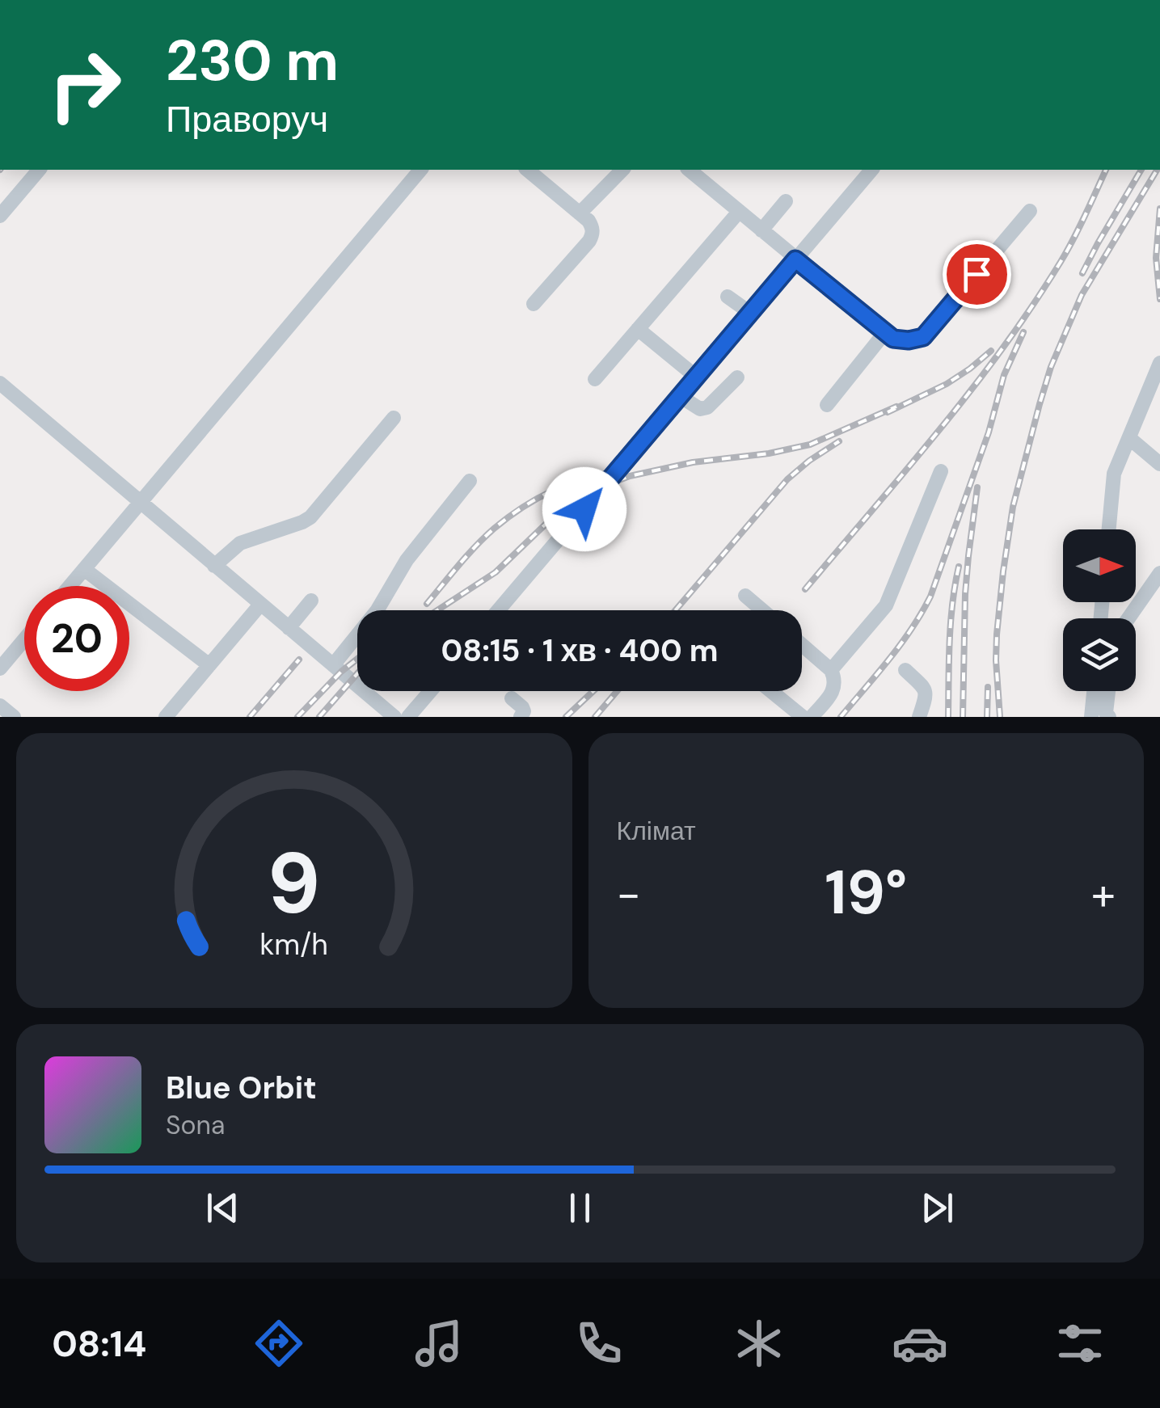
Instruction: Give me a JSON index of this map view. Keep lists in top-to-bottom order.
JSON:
{
  "north": "right",
  "page": {
    "turn": ["230 m", "Праворуч"],
    "limit": "20",
    "trip": "08:15 · 1 хв · 400 m",
    "tile": "Клімат",
    "heat": ["−", "19°", "+"],
    "song": ["Blue Orbit", "Sona"],
    "tabs": "08:14",
    "gauge": ["9", "km/h"]
  }
}
